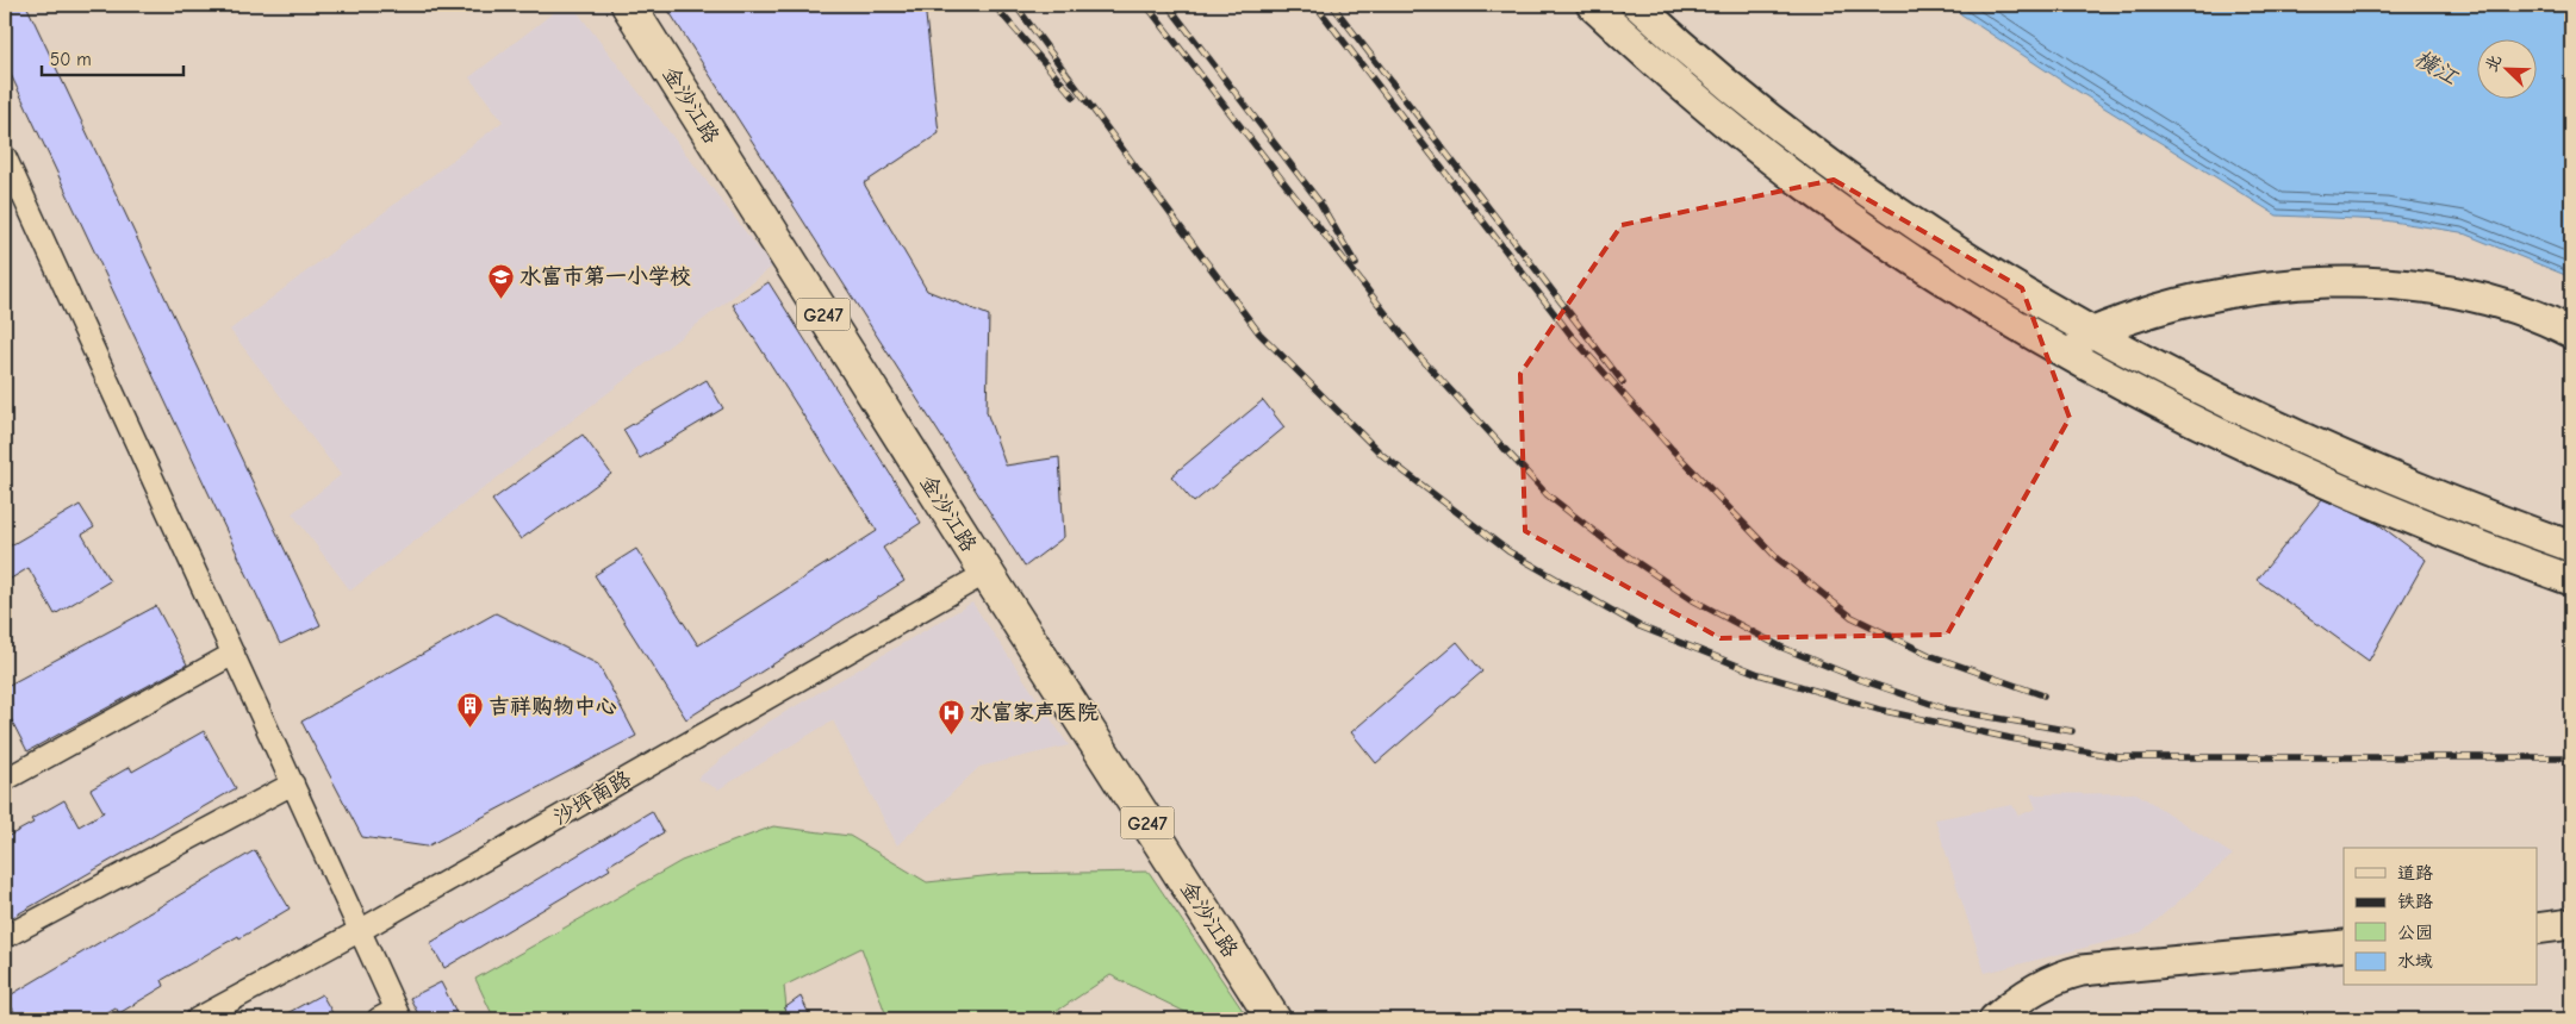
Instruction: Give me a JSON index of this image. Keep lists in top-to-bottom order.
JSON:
{
  "streets": {
    "highway": ["金沙江路", "G247"],
    "street": ["沙坪南路"]
  },
  "crossings": [
    ["金沙江路", "沙坪南路"]
  ],
  "water": ["横江"],
  "places": {
    "school or university": ["水富市第一小学校"],
    "building": ["吉祥购物中心"],
    "hospital": ["水富家声医院"]
  },
  "legend": [
    "道路",
    "铁路",
    "公园",
    "水域"
  ],
  "scale_bar": "50 m",
  "north": "top left"
}
